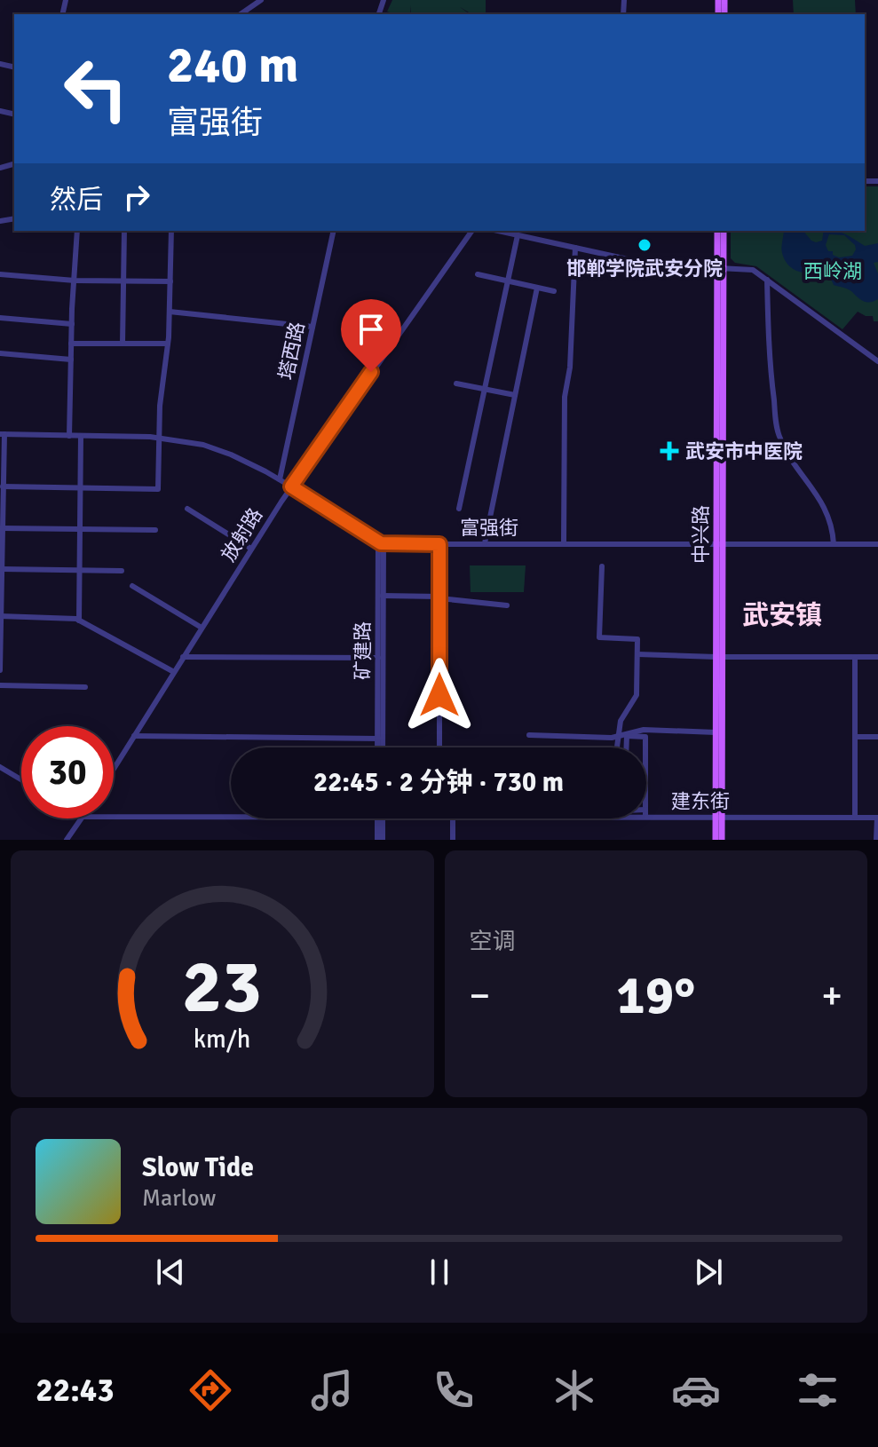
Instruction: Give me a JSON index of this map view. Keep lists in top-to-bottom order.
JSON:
{
  "streets": {
    "main road": ["中兴路"],
    "street": [
      "塔西路",
      "富强街",
      "放射路",
      "矿建路",
      "建东街"
    ]
  },
  "crossings": [
    ["富强街", "中兴路"],
    ["富强街", "矿建路"],
    ["中兴路", "建东街"]
  ],
  "districts": ["武安镇"],
  "parks": ["西岭湖"],
  "places": {
    "other": ["邯郸学院武安分院"],
    "health": ["武安市中医院"]
  },
  "page": {
    "turn": ["240 m", "富强街"],
    "then": "然后",
    "limit": "30",
    "trip": "22:45 · 2 分钟 · 730 m",
    "tile": "空调",
    "heat": ["−", "19°", "+"],
    "song": ["Slow Tide", "Marlow"],
    "tabs": "22:43",
    "gauge": ["23", "km/h"]
  }
}
